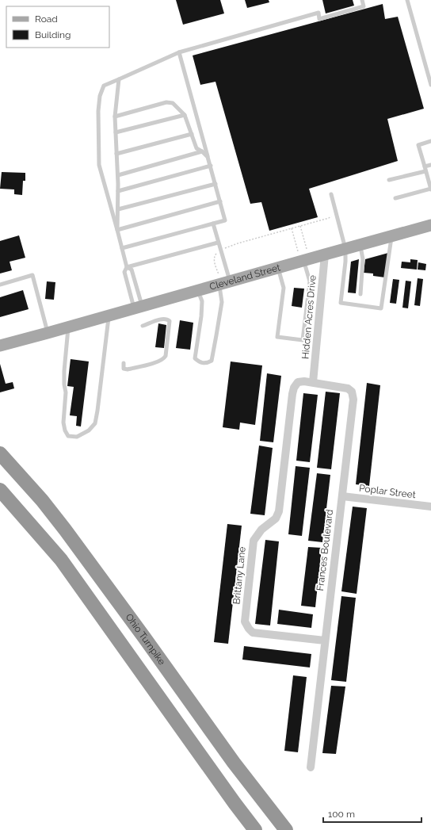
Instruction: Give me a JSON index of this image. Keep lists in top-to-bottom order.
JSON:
{
  "streets": {
    "highway": ["Ohio Turnpike"],
    "main road": ["Cleveland Street"],
    "street": [
      "Hidden Acres Drive",
      "Poplar Street",
      "Frances Boulevard",
      "Brittany Lane"
    ]
  },
  "crossings": [
    ["Cleveland Street", "Hidden Acres Drive"],
    ["Hidden Acres Drive", "Frances Boulevard"],
    ["Poplar Street", "Frances Boulevard"],
    ["Frances Boulevard", "Brittany Lane"]
  ],
  "legend": ["Road", "Building"],
  "scale_bar": "100 m"
}
